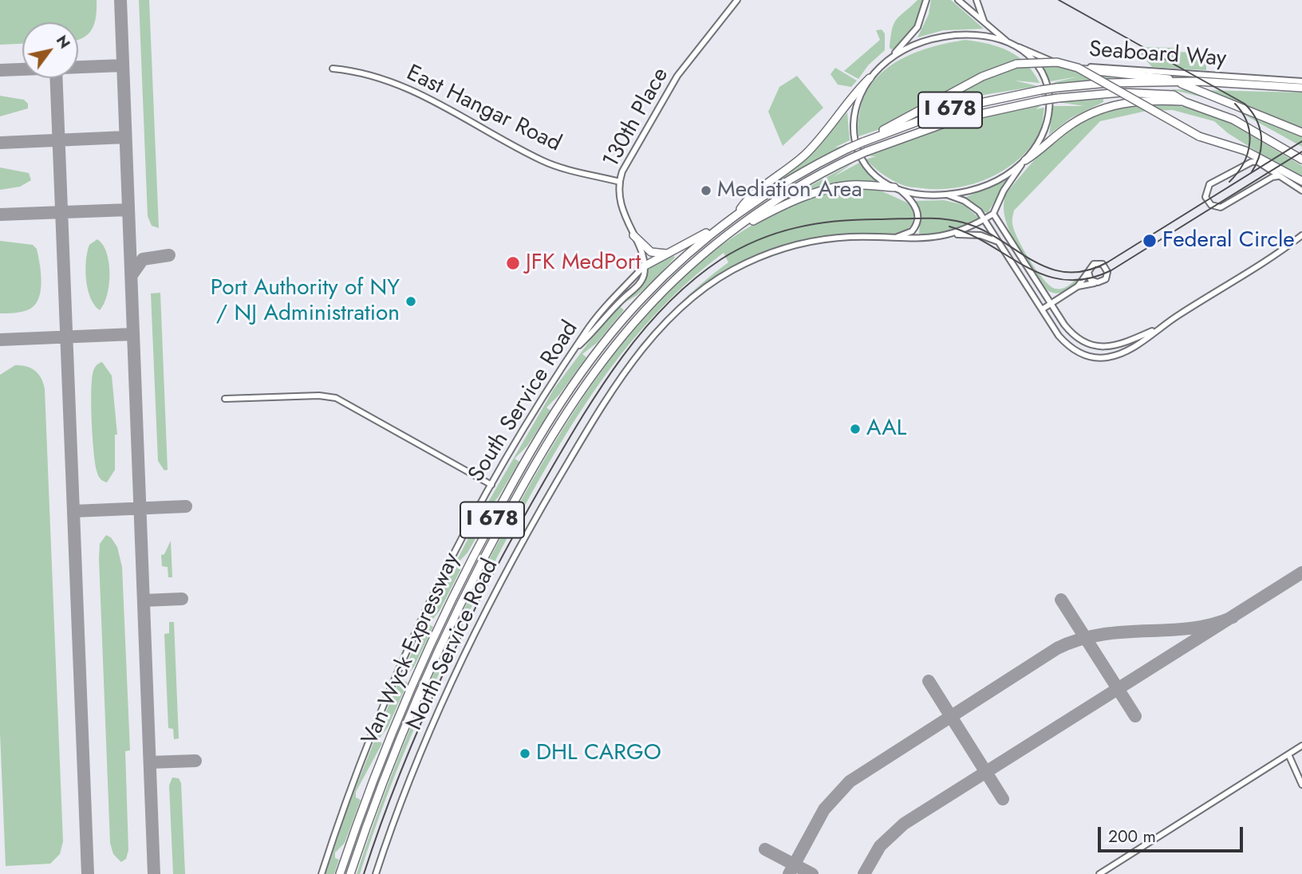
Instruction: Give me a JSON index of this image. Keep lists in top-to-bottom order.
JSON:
{
  "streets": {
    "highway": ["I 678", "Van Wyck Expressway"],
    "street": [
      "Seaboard Way",
      "East Hangar Road",
      "130th Place",
      "South Service Road",
      "North Service Road"
    ]
  },
  "crossings": [
    ["East Hangar Road", "130th Place"],
    ["130th Place", "South Service Road"]
  ],
  "places": [
    "Mediation Area",
    "Federal Circle",
    "JFK MedPort",
    "Port Authority of NY / NJ Administration",
    "AAL",
    "DHL CARGO"
  ],
  "scale_bar": "200 m",
  "north": "top right"
}
